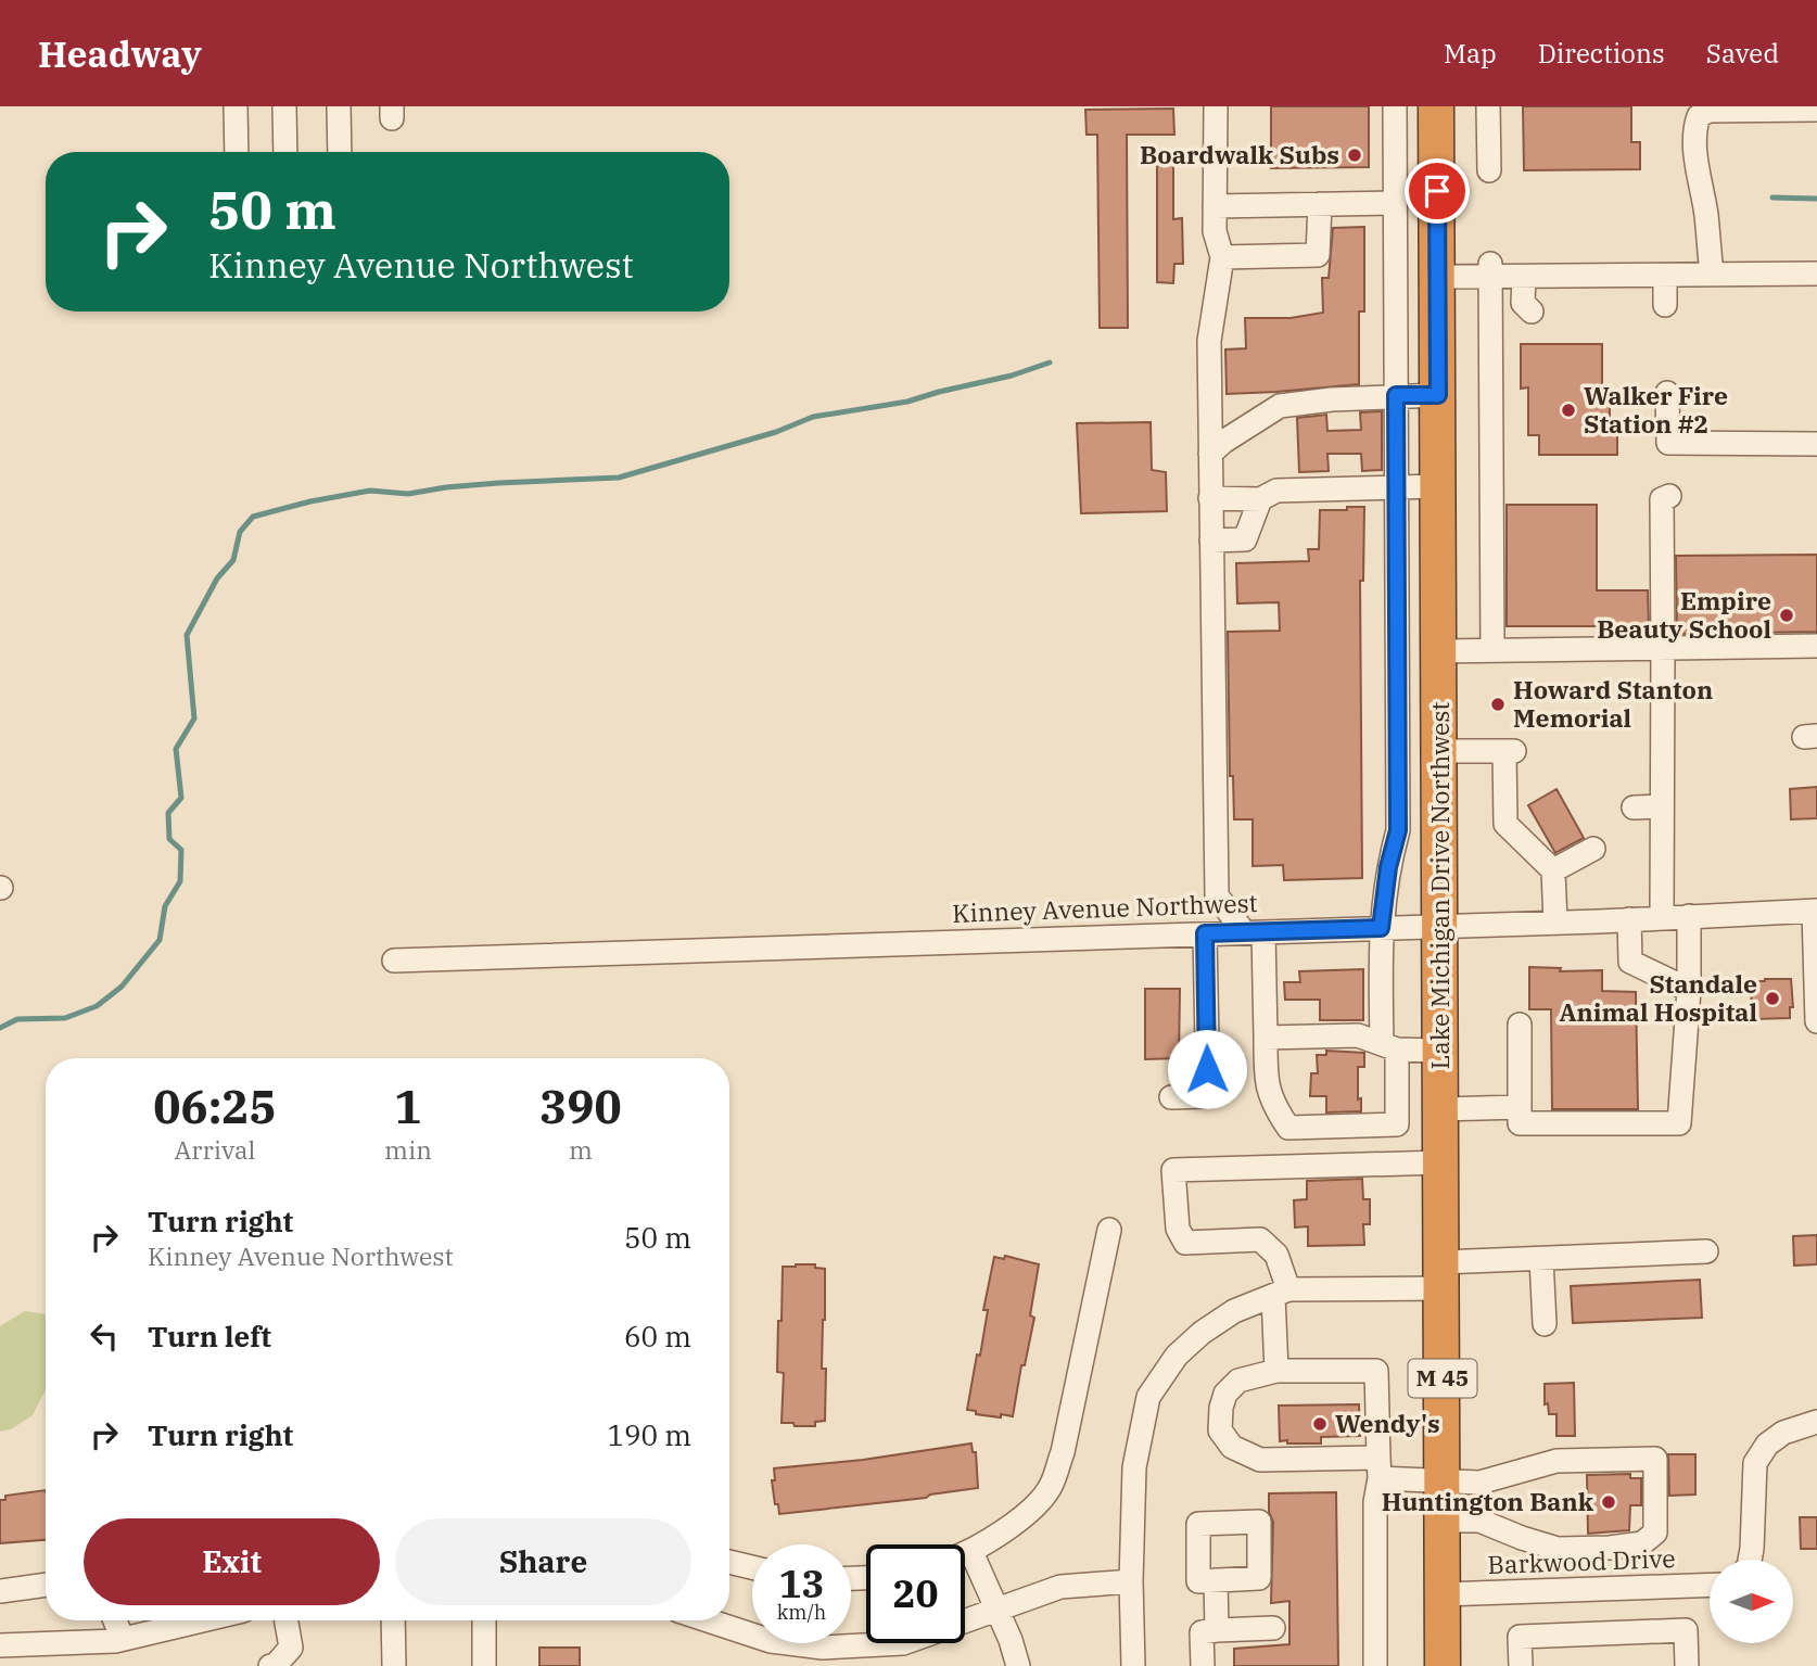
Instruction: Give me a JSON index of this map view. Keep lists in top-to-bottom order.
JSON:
{
  "streets": {
    "highway": ["Lake Michigan Drive Northwest", "M 45"],
    "street": ["Kinney Avenue Northwest", "Barkwood Drive"]
  },
  "crossings": [
    ["Lake Michigan Drive Northwest", "Kinney Avenue Northwest"],
    ["Lake Michigan Drive Northwest", "Barkwood Drive"]
  ],
  "places": [
    "Boardwalk Subs",
    "Walker Fire Station #2",
    "Empire Beauty School",
    "Howard Stanton Memorial",
    "Standale Animal Hospital",
    "Wendy's",
    "Huntington Bank"
  ],
  "north": "right",
  "page": {
    "header": "Headway",
    "nav": ["Map", "Directions", "Saved"],
    "turn": ["50 m", "Kinney Avenue Northwest"],
    "eta": [
      "06:25",
      "Arrival",
      "1",
      "min",
      "390",
      "m"
    ],
    "list": [
      {
        "name": "Turn right",
        "note": "Kinney Avenue Northwest",
        "value": "50 m"
      },
      {
        "name": "Turn left",
        "value": "60 m"
      },
      {
        "name": "Turn right",
        "value": "190 m"
      }
    ],
    "buttons": ["Exit", "Share"],
    "speed": "13 km/h",
    "limit": "20"
  }
}
